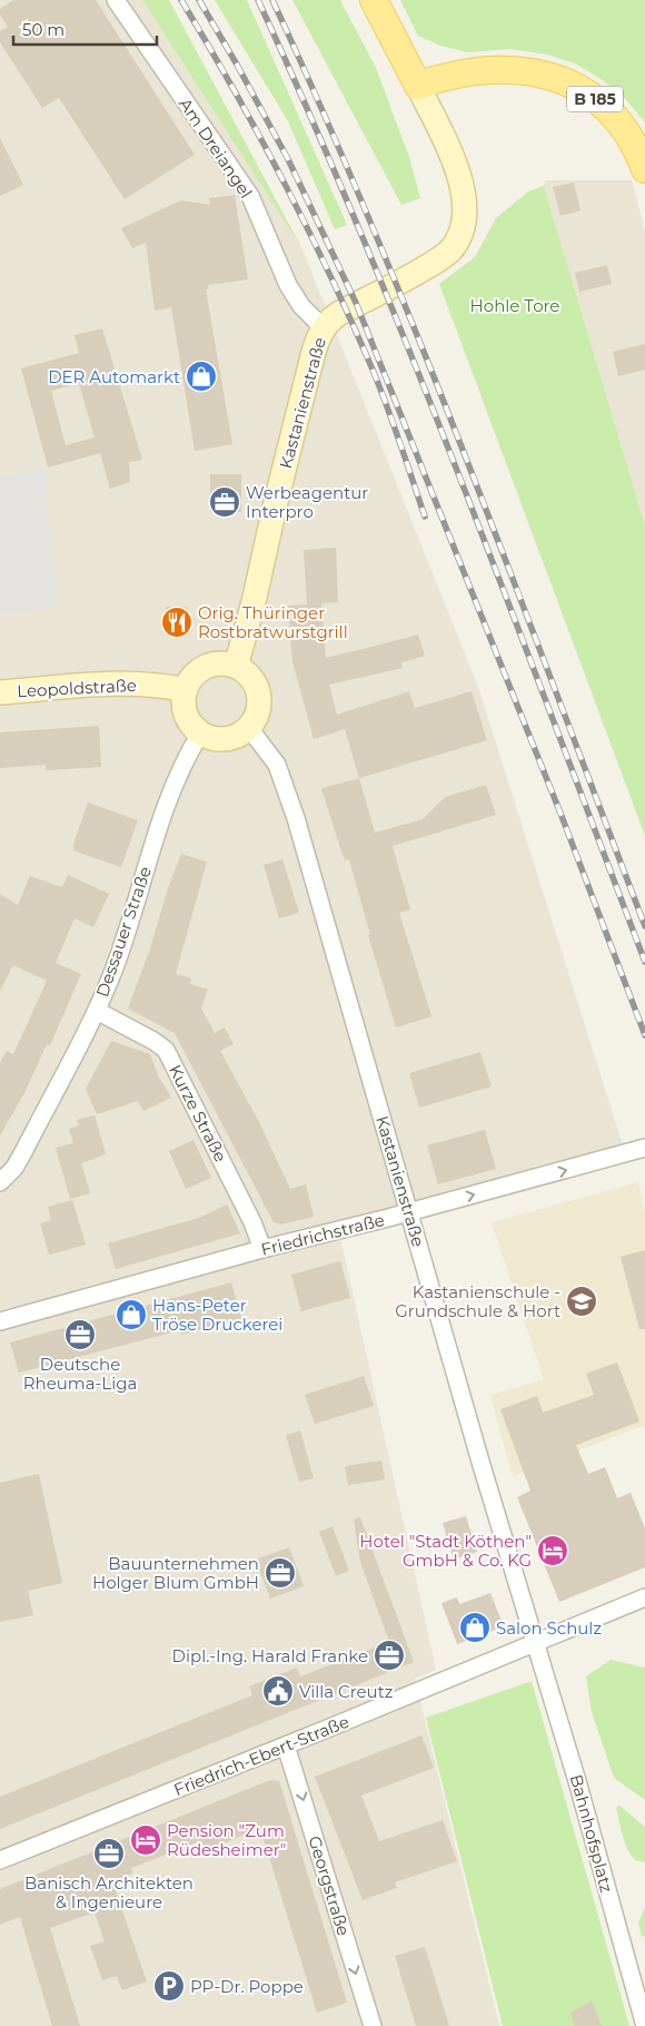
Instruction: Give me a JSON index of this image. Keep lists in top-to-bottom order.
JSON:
{
  "streets": {
    "main road": ["B 185", "Kastanienstraße", "Leopoldstraße"],
    "street": [
      "Am Dreiangel",
      "Dessauer Straße",
      "Kurze Straße",
      "Friedrichstraße",
      "Friedrich-Ebert-Straße",
      "Bahnhofsplatz",
      "Georgstraße"
    ]
  },
  "crossings": [
    ["B 185", "Kastanienstraße"],
    ["Am Dreiangel", "Kastanienstraße"],
    ["Kastanienstraße", "Leopoldstraße"],
    ["Kastanienstraße", "Dessauer Straße"],
    ["Kastanienstraße", "Friedrichstraße"],
    ["Kastanienstraße", "Friedrich-Ebert-Straße"],
    ["Kastanienstraße", "Bahnhofsplatz"],
    ["Leopoldstraße", "Dessauer Straße"],
    ["Dessauer Straße", "Kurze Straße"],
    ["Kurze Straße", "Friedrichstraße"],
    ["Friedrich-Ebert-Straße", "Bahnhofsplatz"],
    ["Friedrich-Ebert-Straße", "Georgstraße"]
  ],
  "one_way": ["Friedrichstraße", "Georgstraße"],
  "parks": ["Hohle Tore"],
  "places": {
    "shop": ["DER Automarkt", "Hans-Peter Tröse Druckerei", "Salon Schulz"],
    "office": [
      "Werbeagentur Interpro",
      "Deutsche Rheuma-Liga",
      "Bauunternehmen Holger Blum GmbH",
      "Dipl.-Ing. Harald Franke",
      "Banisch Architekten & Ingenieure"
    ],
    "restaurant": ["Orig. Thüringer Rostbratwurstgrill"],
    "school or university": ["Kastanienschule - Grundschule & Hort"],
    "hotel": ["Hotel \"Stadt Köthen\" GmbH & Co. KG", "Pension \"Zum Rüdesheimer\""],
    "public building": ["Villa Creutz"],
    "parking": ["PP-Dr. Poppe"]
  },
  "scale_bar": "50 m"
}
